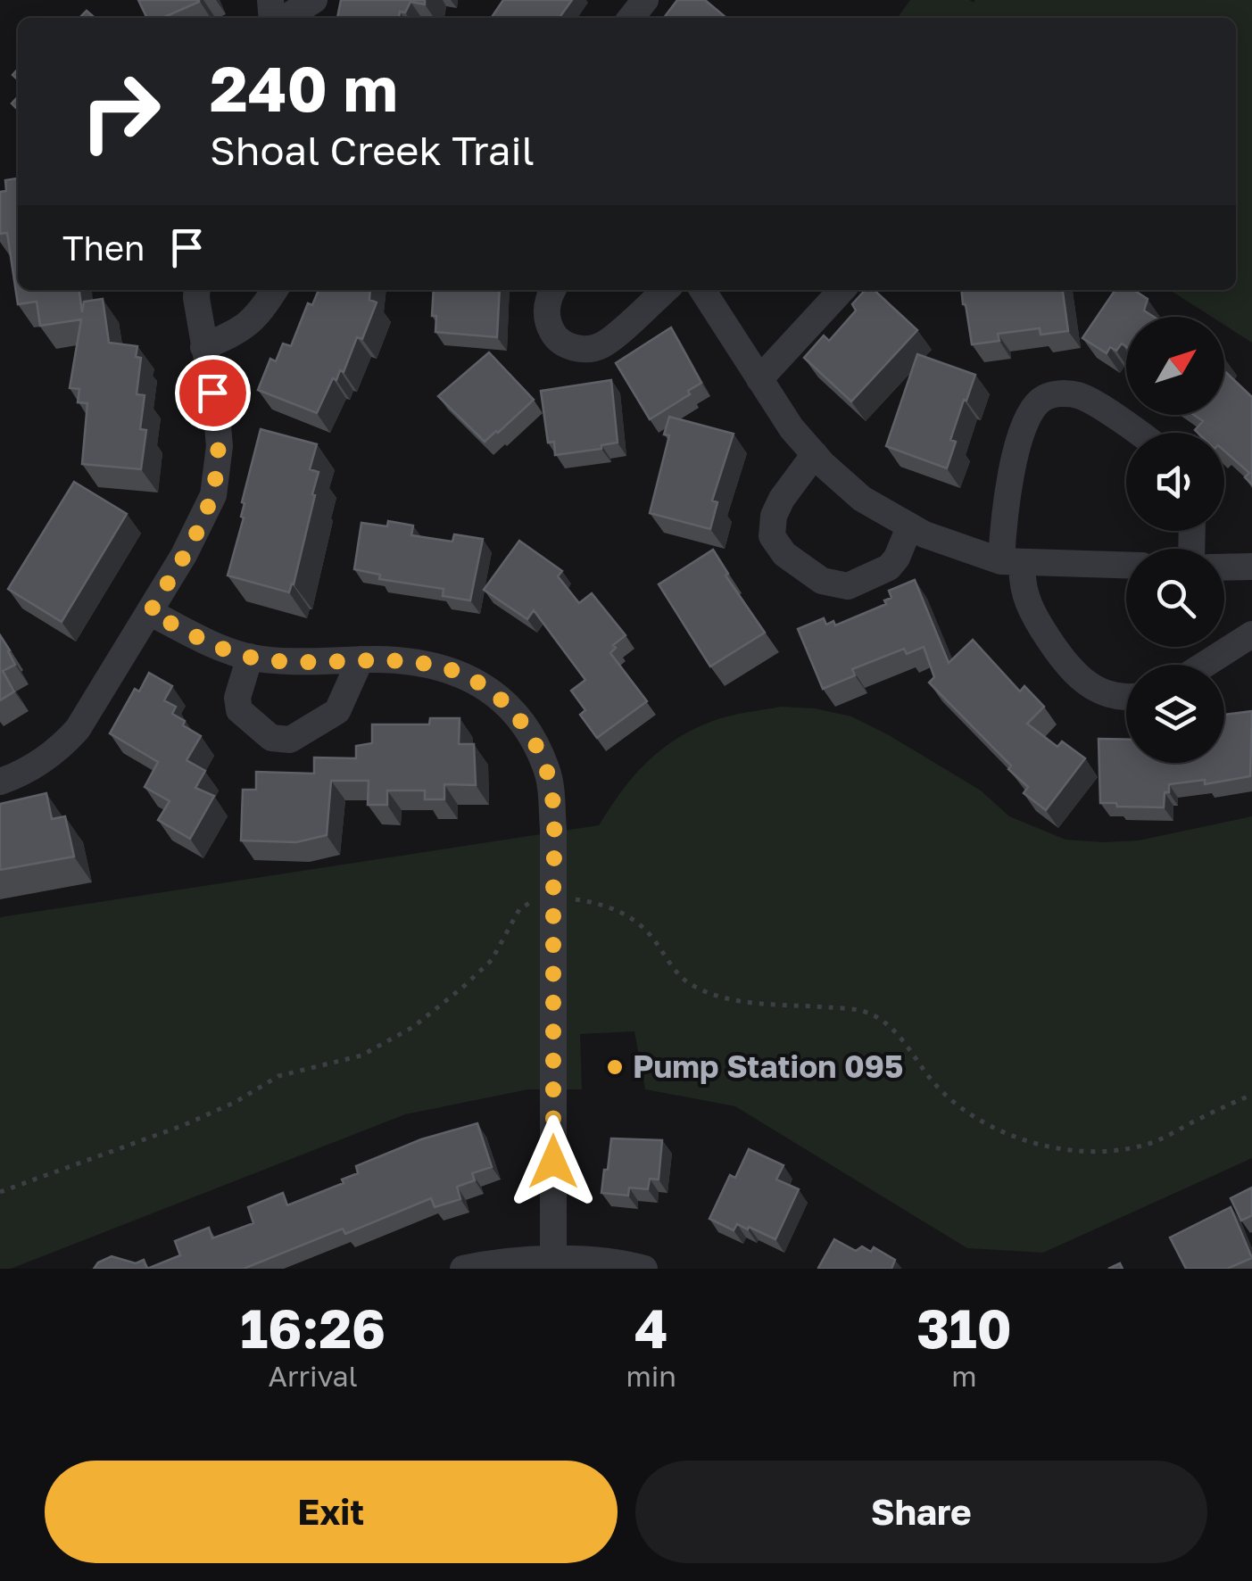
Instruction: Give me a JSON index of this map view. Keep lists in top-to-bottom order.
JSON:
{
  "places": ["Pump Station 095"],
  "north": "top right",
  "page": {
    "turn": ["240 m", "Shoal Creek Trail"],
    "then": "Then",
    "eta": [
      "16:26",
      "Arrival",
      "4",
      "min",
      "310",
      "m"
    ],
    "buttons": ["Exit", "Share"]
  }
}
